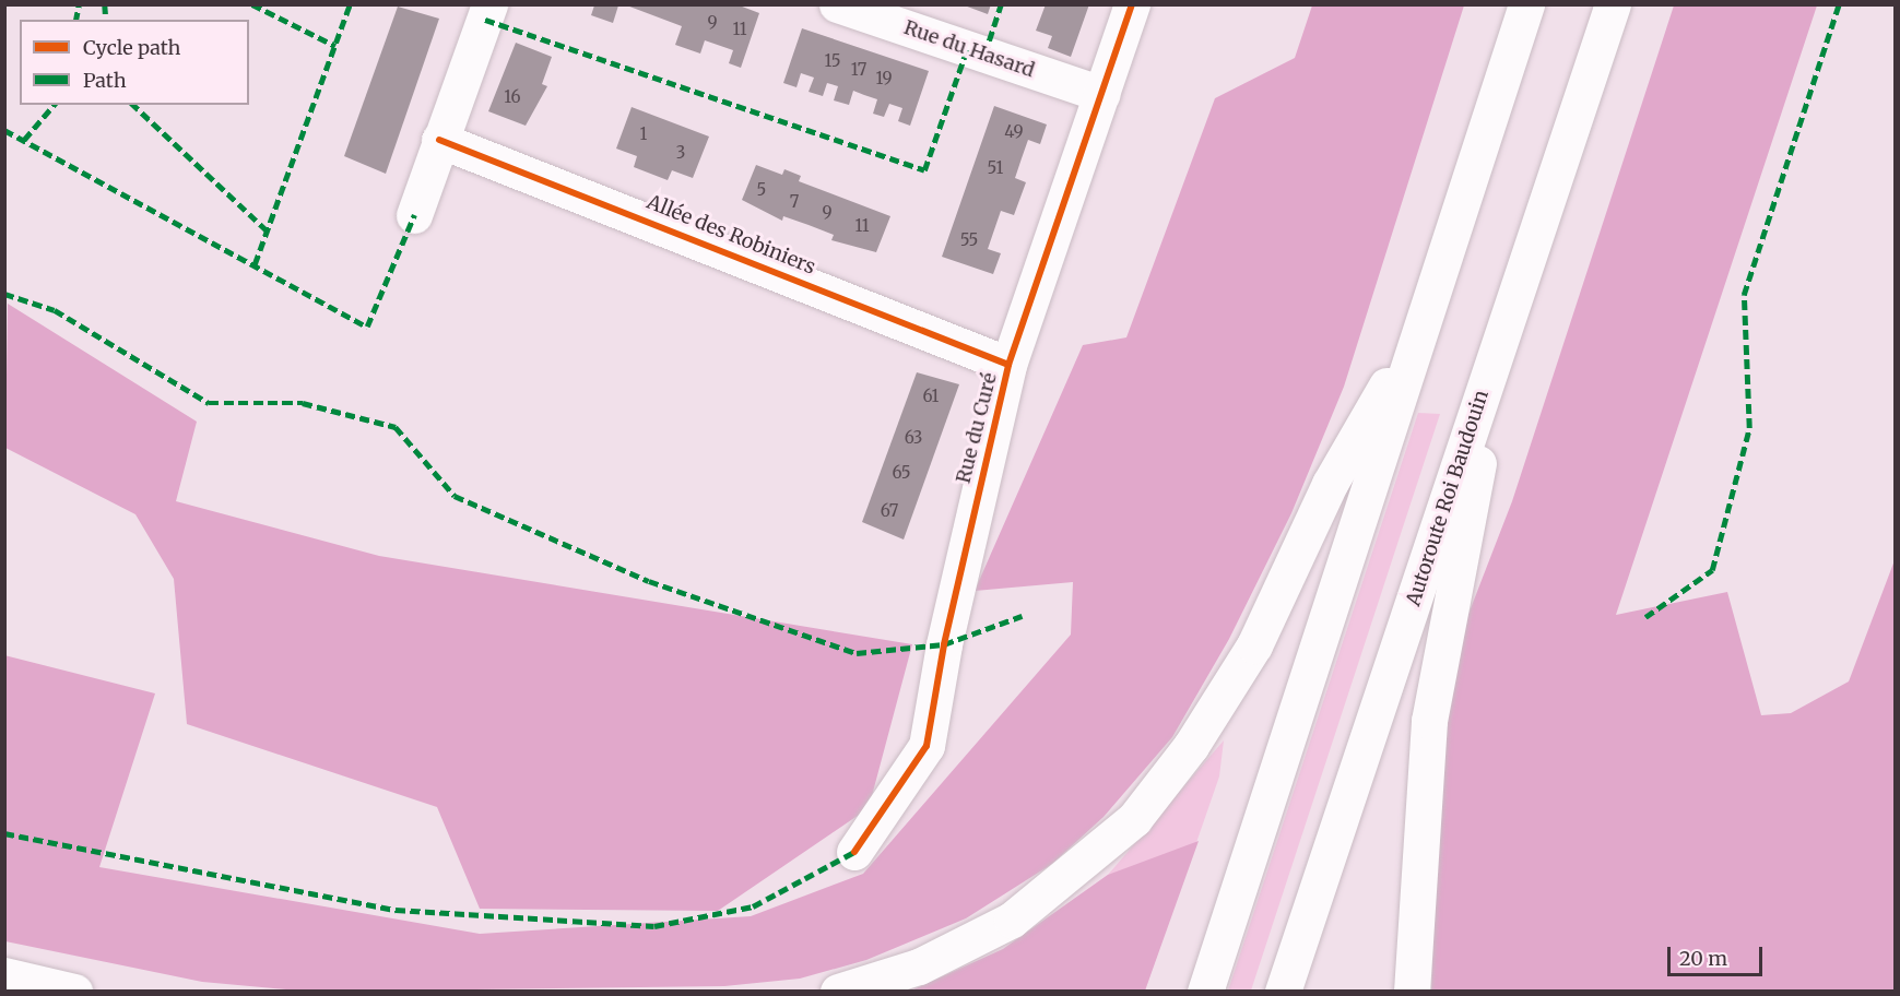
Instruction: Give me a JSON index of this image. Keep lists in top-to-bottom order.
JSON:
{
  "streets": {
    "main road": [
      "Rue du Hasard",
      "Allée des Robiniers",
      "Rue du Curé",
      "Autoroute Roi Baudouin"
    ]
  },
  "crossings": [
    ["Rue du Hasard", "Rue du Curé"],
    ["Allée des Robiniers", "Rue du Curé"]
  ],
  "house_numbers": [
    "9",
    "11",
    "15",
    "17",
    "19",
    "16",
    "49",
    "1",
    "3",
    "51",
    "5",
    "7",
    "9",
    "11",
    "55",
    "61",
    "63",
    "65",
    "67"
  ],
  "legend": ["Cycle path", "Path"],
  "scale_bar": "20 m"
}
